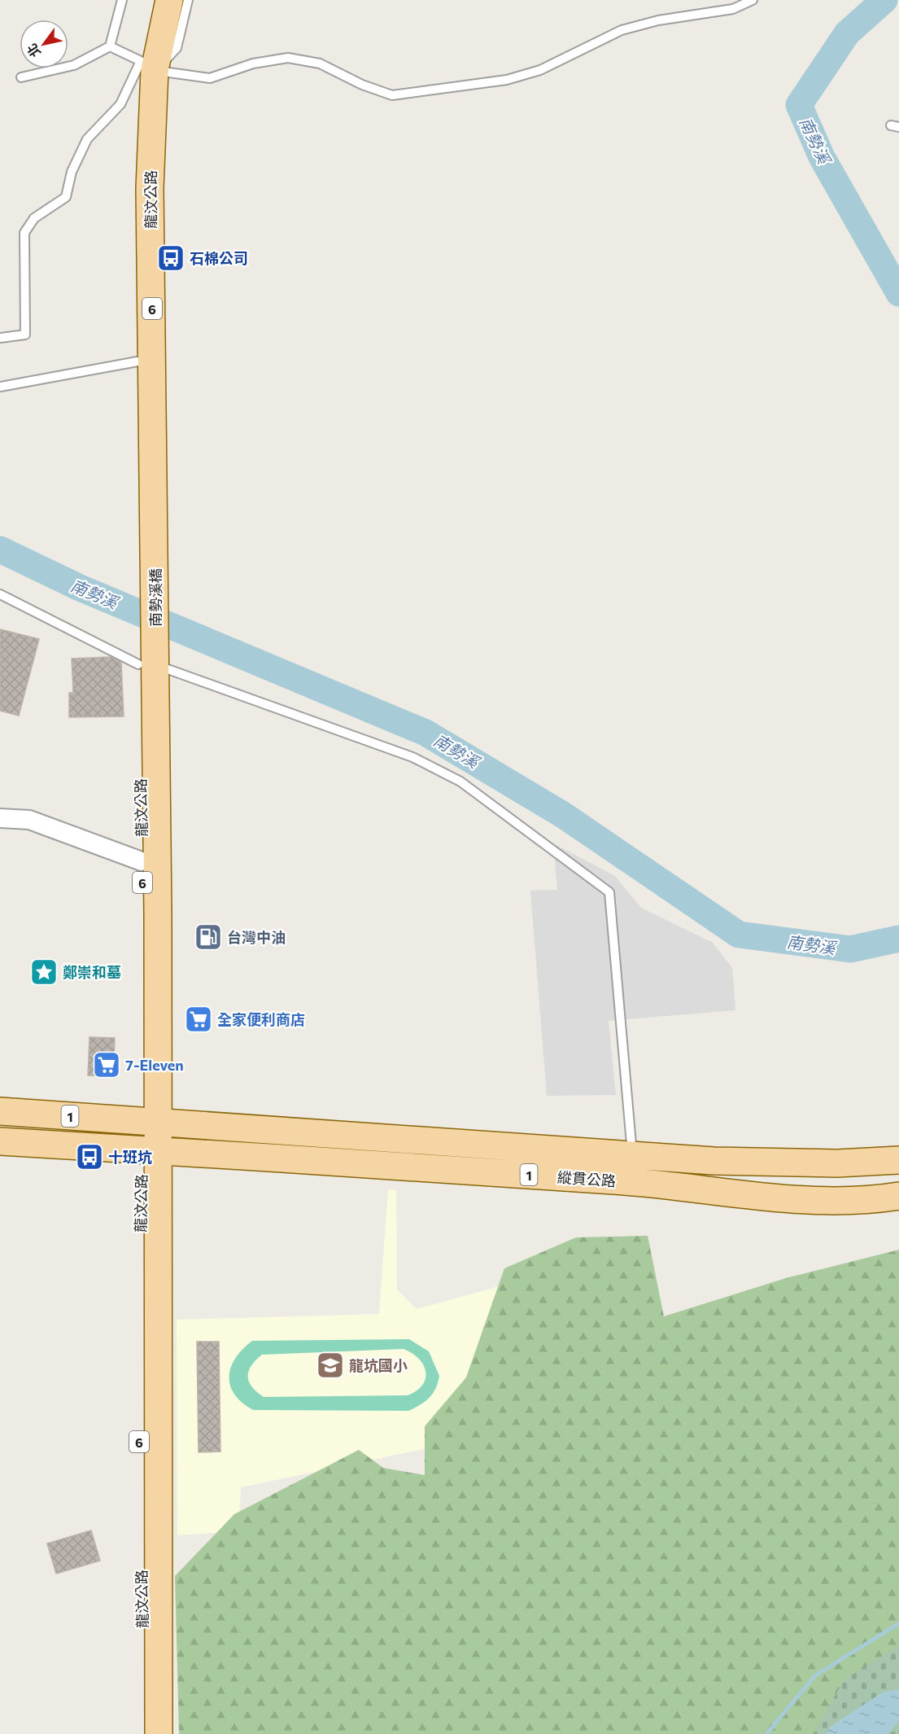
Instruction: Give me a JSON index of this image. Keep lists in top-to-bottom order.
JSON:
{
  "streets": {
    "main road": [
      "龍汶公路",
      "6",
      "南勢溪橋",
      "1",
      "縱貫公路"
    ]
  },
  "crossings": [
    ["龍汶公路", "南勢溪橋"],
    ["龍汶公路", "縱貫公路"]
  ],
  "water": ["南勢溪"],
  "places": {
    "bus stop": ["石棉公司", "十班坑"],
    "fuel station": ["台灣中油"],
    "place": ["鄭崇和墓"],
    "supermarket": ["全家便利商店", "7-Eleven"],
    "school or university": ["龍坑國小"]
  },
  "north": "bottom left"
}
